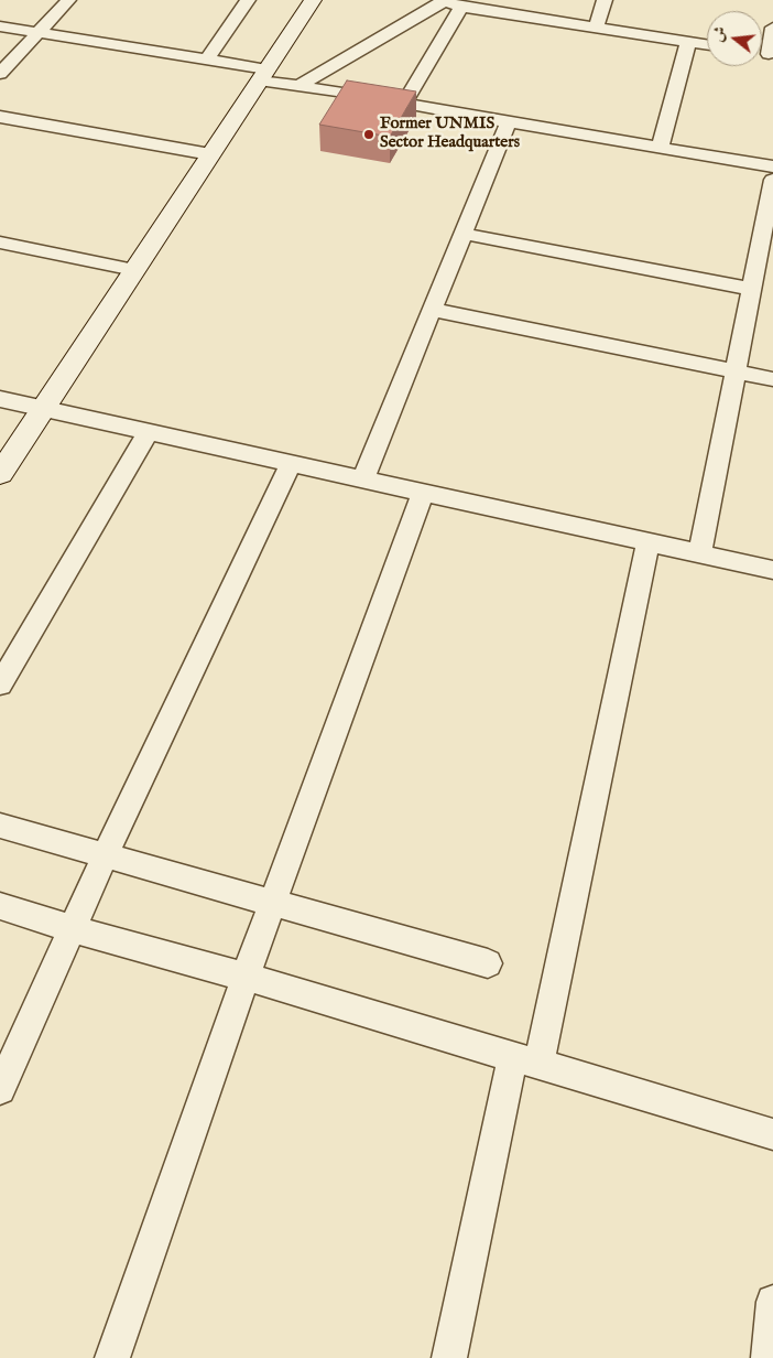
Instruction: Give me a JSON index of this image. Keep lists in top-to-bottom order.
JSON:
{
  "places": ["Former UNMIS Sector Headquarters"],
  "north": "left"
}
